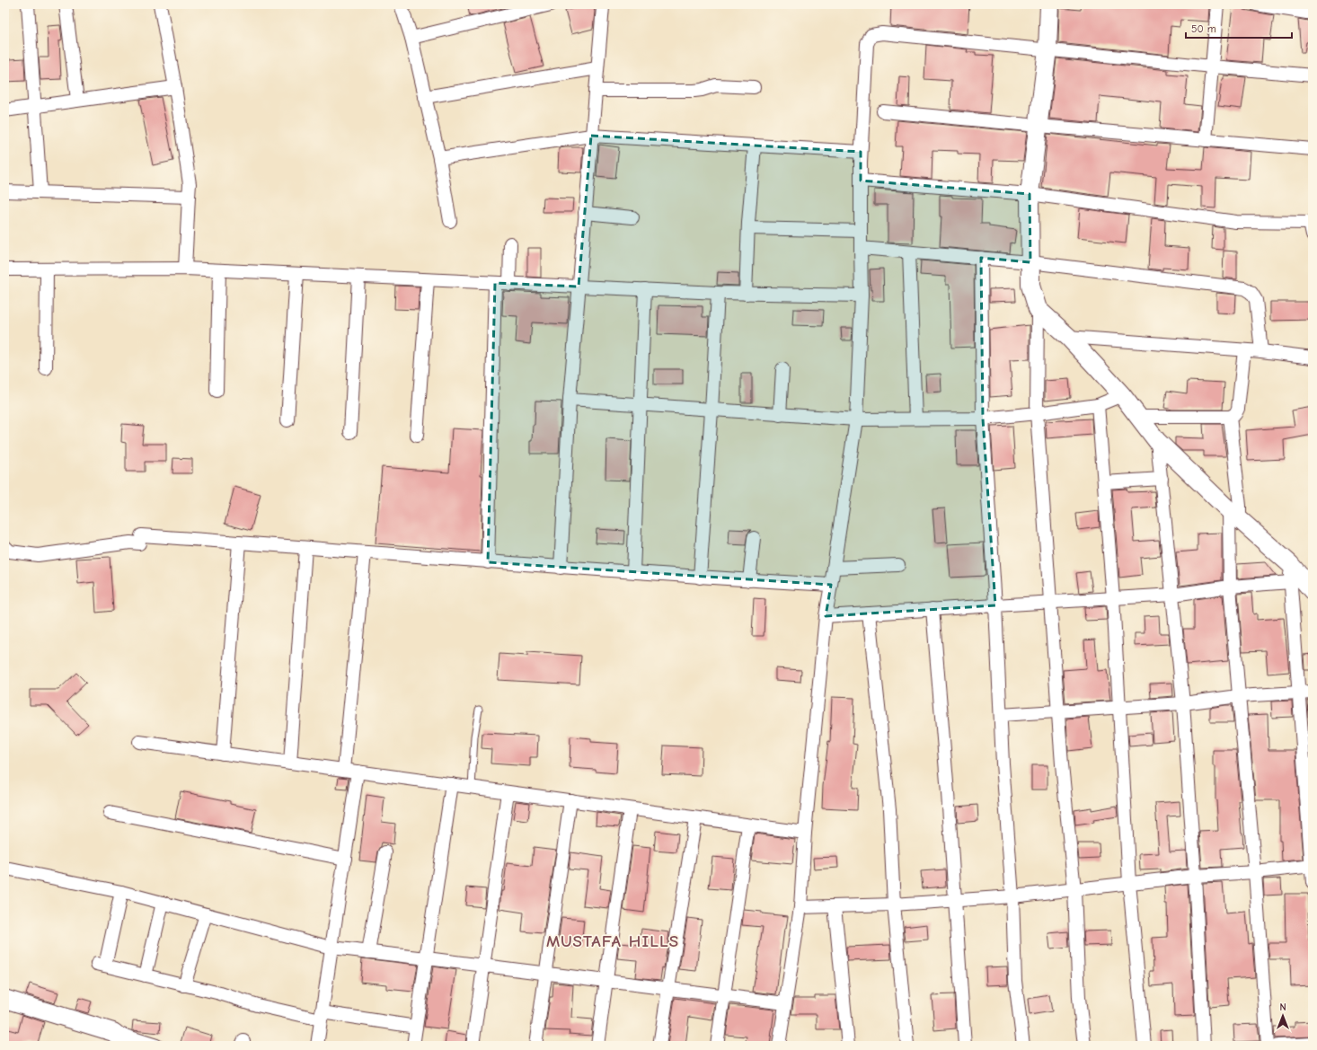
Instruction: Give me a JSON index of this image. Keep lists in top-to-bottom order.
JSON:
{
  "districts": ["MUSTAFA HILLS"],
  "scale_bar": "50 m",
  "north": "top"
}
